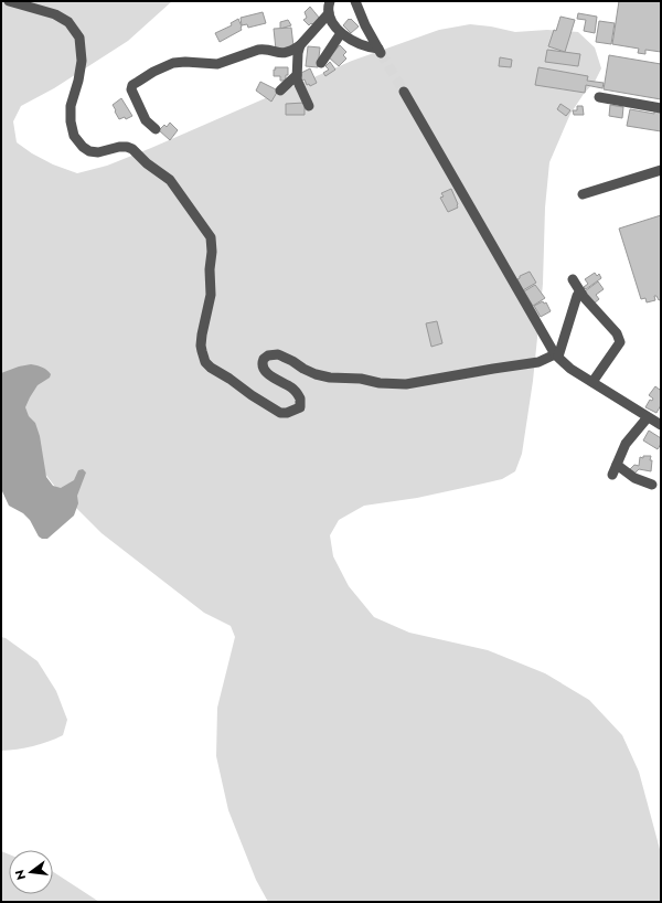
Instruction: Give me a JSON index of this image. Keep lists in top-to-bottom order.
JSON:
{
  "north": "left"
}
